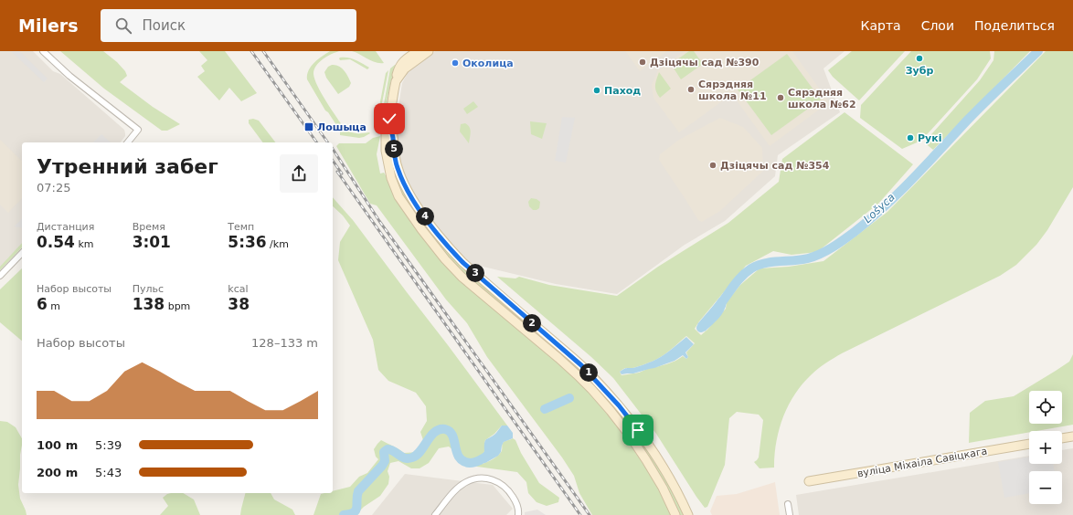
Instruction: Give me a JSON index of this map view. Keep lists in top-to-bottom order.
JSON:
{
  "streets": {
    "main road": ["вуліца Міхаіла Савіцкага"]
  },
  "water": ["Lošyca"],
  "places": {
    "other": [
      "Зубр",
      "Дзіцячы сад №390",
      "Околица",
      "Сярэдняя школа №11",
      "Паход",
      "Сярэдняя школа №62",
      "Рукі",
      "Дзіцячы сад №354"
    ],
    "transit": ["Лошыца"]
  },
  "page": {
    "header": "Milers",
    "search": "Поиск",
    "nav": ["Карта", "Слои", "Поделиться"],
    "pins": [
      "5",
      "4",
      "3",
      "2",
      "1"
    ],
    "heading": ["Утренний забег", "07:25"],
    "stats": [
      ["Дистанция", "0.54 km"],
      ["Время", "3:01"],
      ["Темп", "5:36 /km"],
      ["Набор высоты", "6 m"],
      ["Пульс", "138 bpm"],
      ["kcal", "38"]
    ],
    "chart": ["Набор высоты", "128–133 m"],
    "map_buttons": ["+", "−"],
    "list": [
      {
        "name": "100 m",
        "note": "5:39"
      },
      {
        "name": "200 m",
        "note": "5:43"
      }
    ]
  }
}
